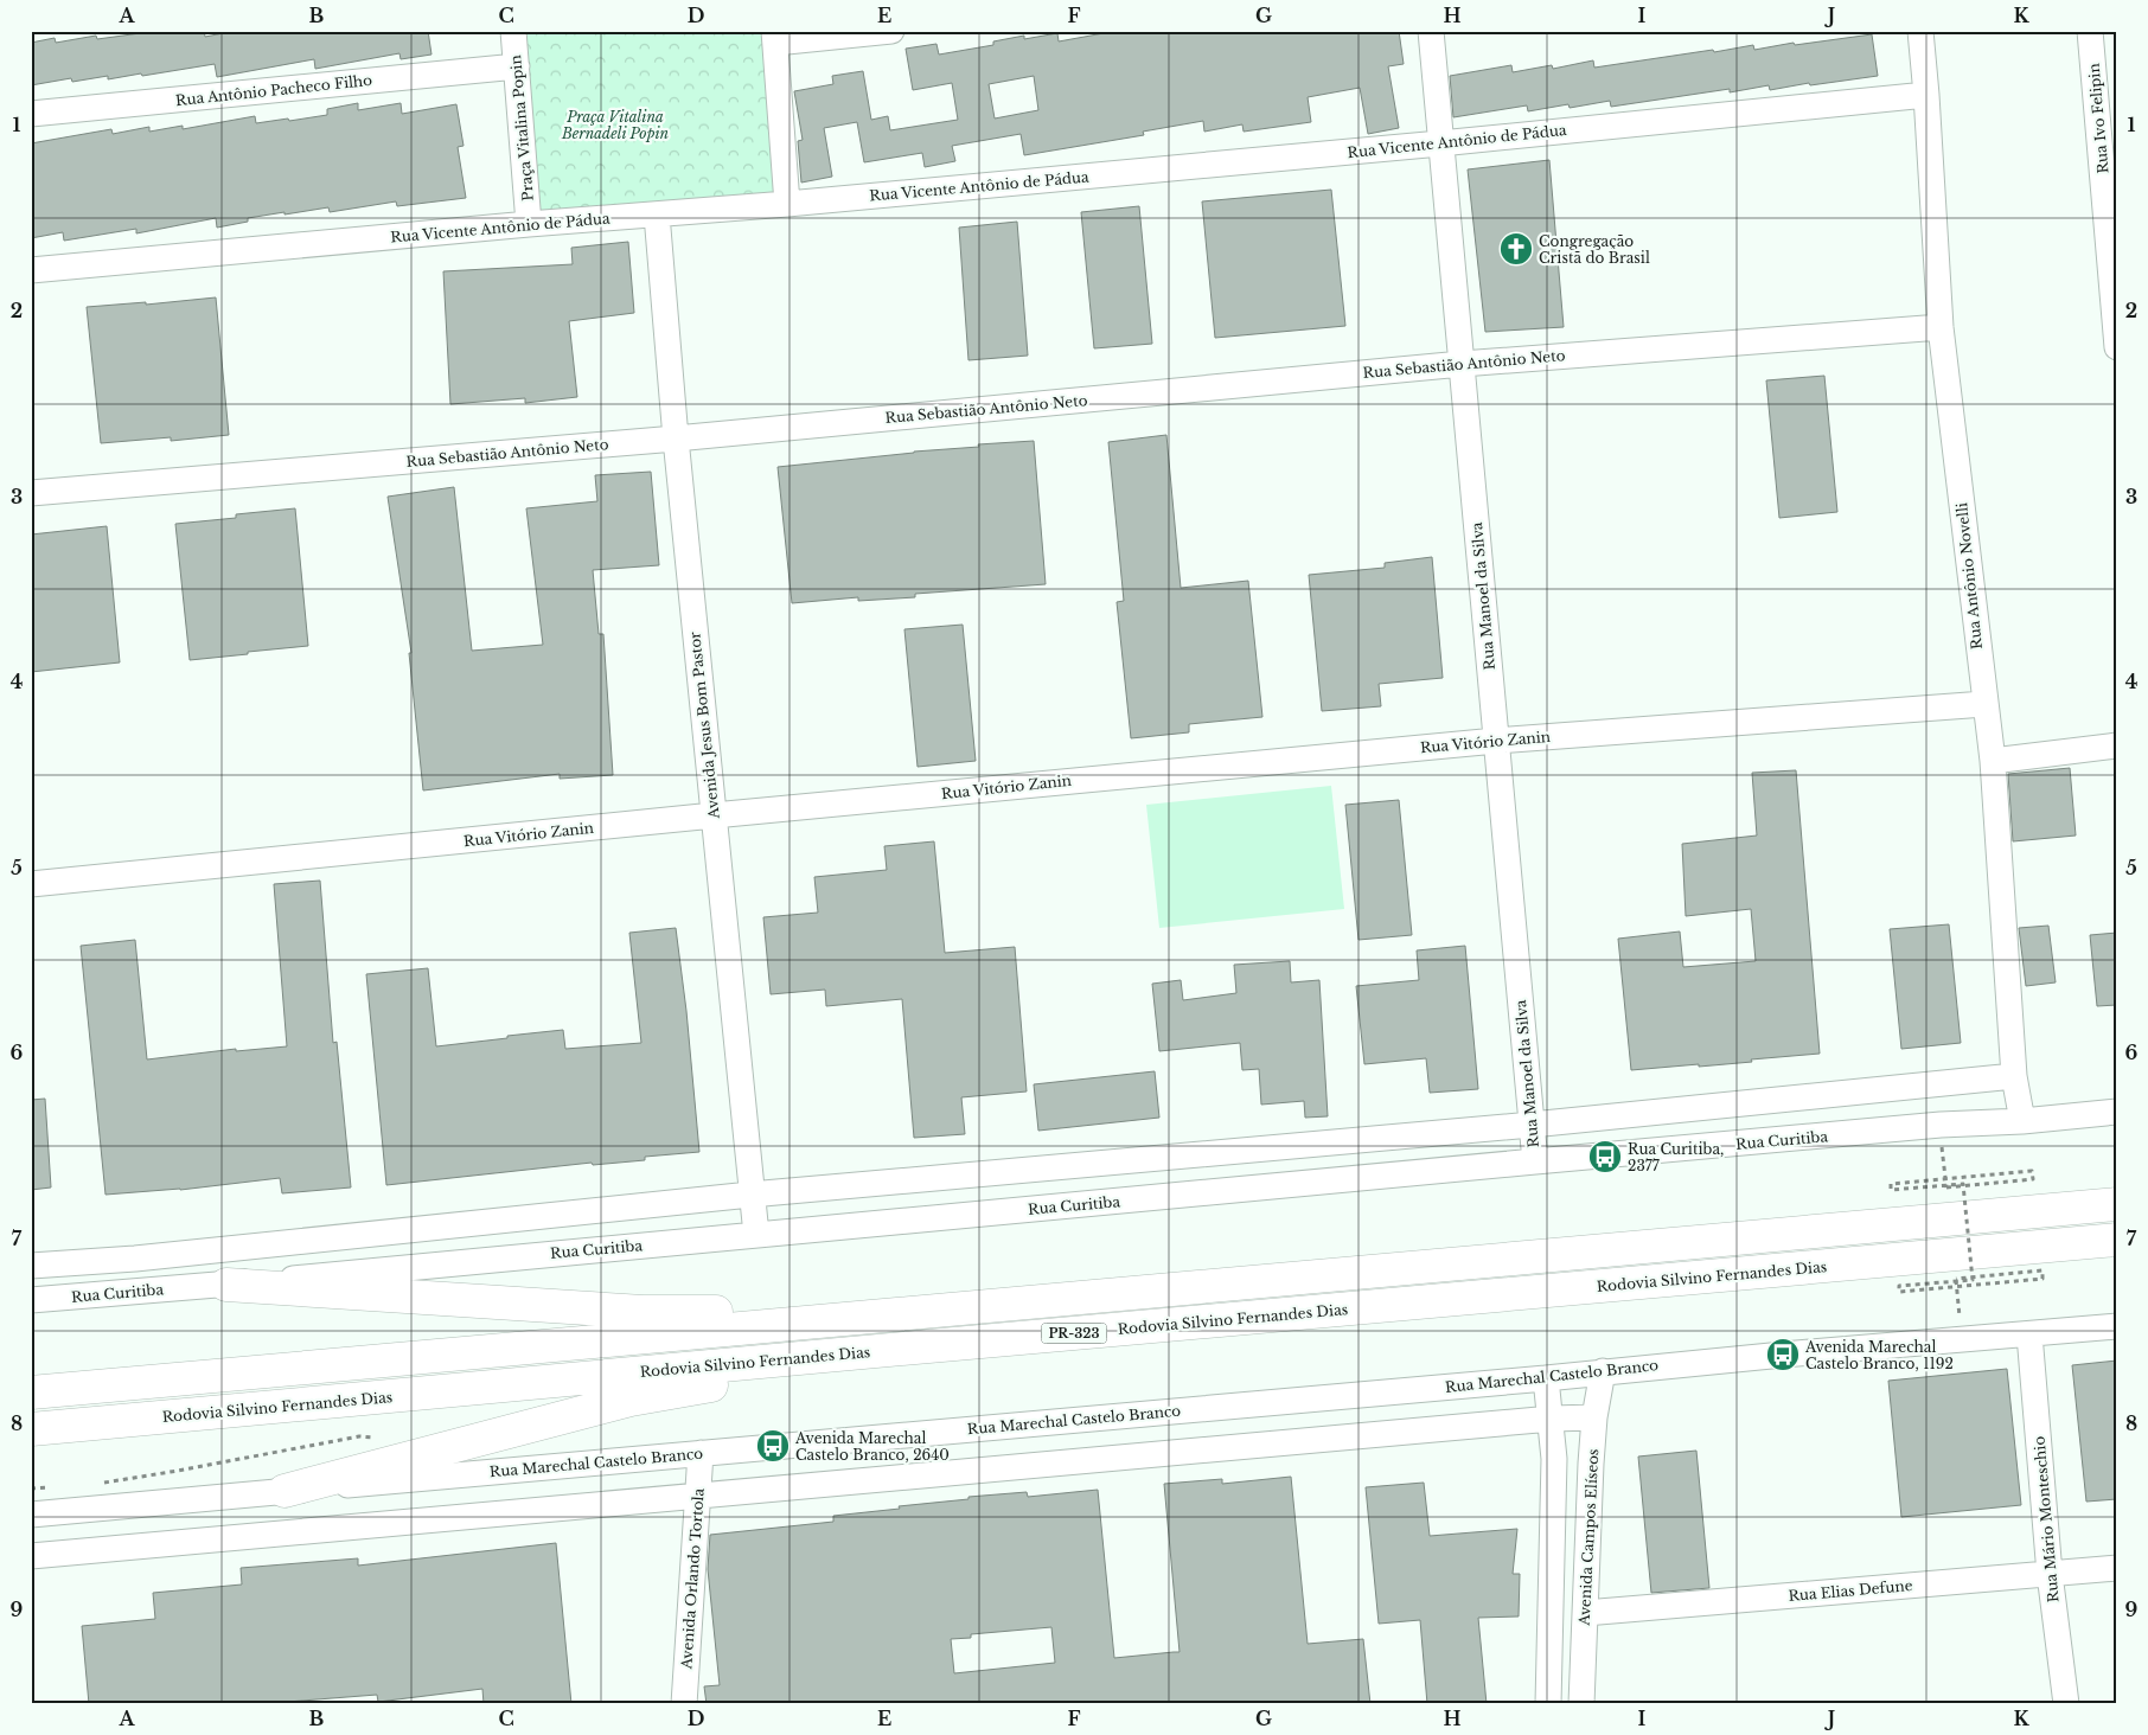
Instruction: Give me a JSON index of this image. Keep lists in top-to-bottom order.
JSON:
{
  "streets": {
    "highway": ["Rodovia Silvino Fernandes Dias", "PR-323"],
    "street": [
      "Rua Antônio Pacheco Filho",
      "Rua Ivo Felipin",
      "Praça Vitalina Popin",
      "Rua Vicente Antônio de Pádua",
      "Rua Sebastião Antônio Neto",
      "Rua Antônio Novelli",
      "Rua Manoel da Silva",
      "Avenida Jesus Bom Pastor",
      "Rua Vitório Zanin",
      "Rua Curitiba",
      "Rua Marechal Castelo Branco",
      "Rua Mário Monteschio",
      "Avenida Campos Elíseos",
      "Avenida Orlando Tortola",
      "Rua Elias Defune"
    ]
  },
  "crossings": [
    ["Rua Antônio Pacheco Filho", "Praça Vitalina Popin"],
    ["Praça Vitalina Popin", "Rua Vicente Antônio de Pádua"],
    ["Rua Vicente Antônio de Pádua", "Rua Antônio Novelli"],
    ["Rua Vicente Antônio de Pádua", "Rua Manoel da Silva"],
    ["Rua Vicente Antônio de Pádua", "Avenida Jesus Bom Pastor"],
    ["Rua Sebastião Antônio Neto", "Rua Antônio Novelli"],
    ["Rua Sebastião Antônio Neto", "Rua Manoel da Silva"],
    ["Rua Sebastião Antônio Neto", "Avenida Jesus Bom Pastor"],
    ["Rua Antônio Novelli", "Rua Vitório Zanin"],
    ["Rua Antônio Novelli", "Rua Curitiba"],
    ["Rua Manoel da Silva", "Rua Vitório Zanin"],
    ["Rua Manoel da Silva", "Rua Curitiba"],
    ["Avenida Jesus Bom Pastor", "Rua Vitório Zanin"],
    ["Avenida Jesus Bom Pastor", "Rua Curitiba"],
    ["Rua Marechal Castelo Branco", "Rua Mário Monteschio"],
    ["Rua Marechal Castelo Branco", "Avenida Campos Elíseos"],
    ["Rua Marechal Castelo Branco", "Avenida Orlando Tortola"],
    ["Rua Mário Monteschio", "Rua Elias Defune"],
    ["Avenida Campos Elíseos", "Rua Elias Defune"]
  ],
  "parks": ["Praça Vitalina Bernadeli Popin"],
  "places": {
    "church": ["Congregação Cristã do Brasil"],
    "bus stop": ["Rua Curitiba, 2377", "Avenida Marechal Castelo Branco, 1192", "Avenida Marechal Castelo Branco, 2640"]
  },
  "grid": {
    "columns": [
      "A",
      "B",
      "C",
      "D",
      "E",
      "F",
      "G",
      "H",
      "I",
      "J",
      "K"
    ],
    "rows": [
      "1",
      "2",
      "3",
      "4",
      "5",
      "6",
      "7",
      "8",
      "9"
    ]
  }
}
